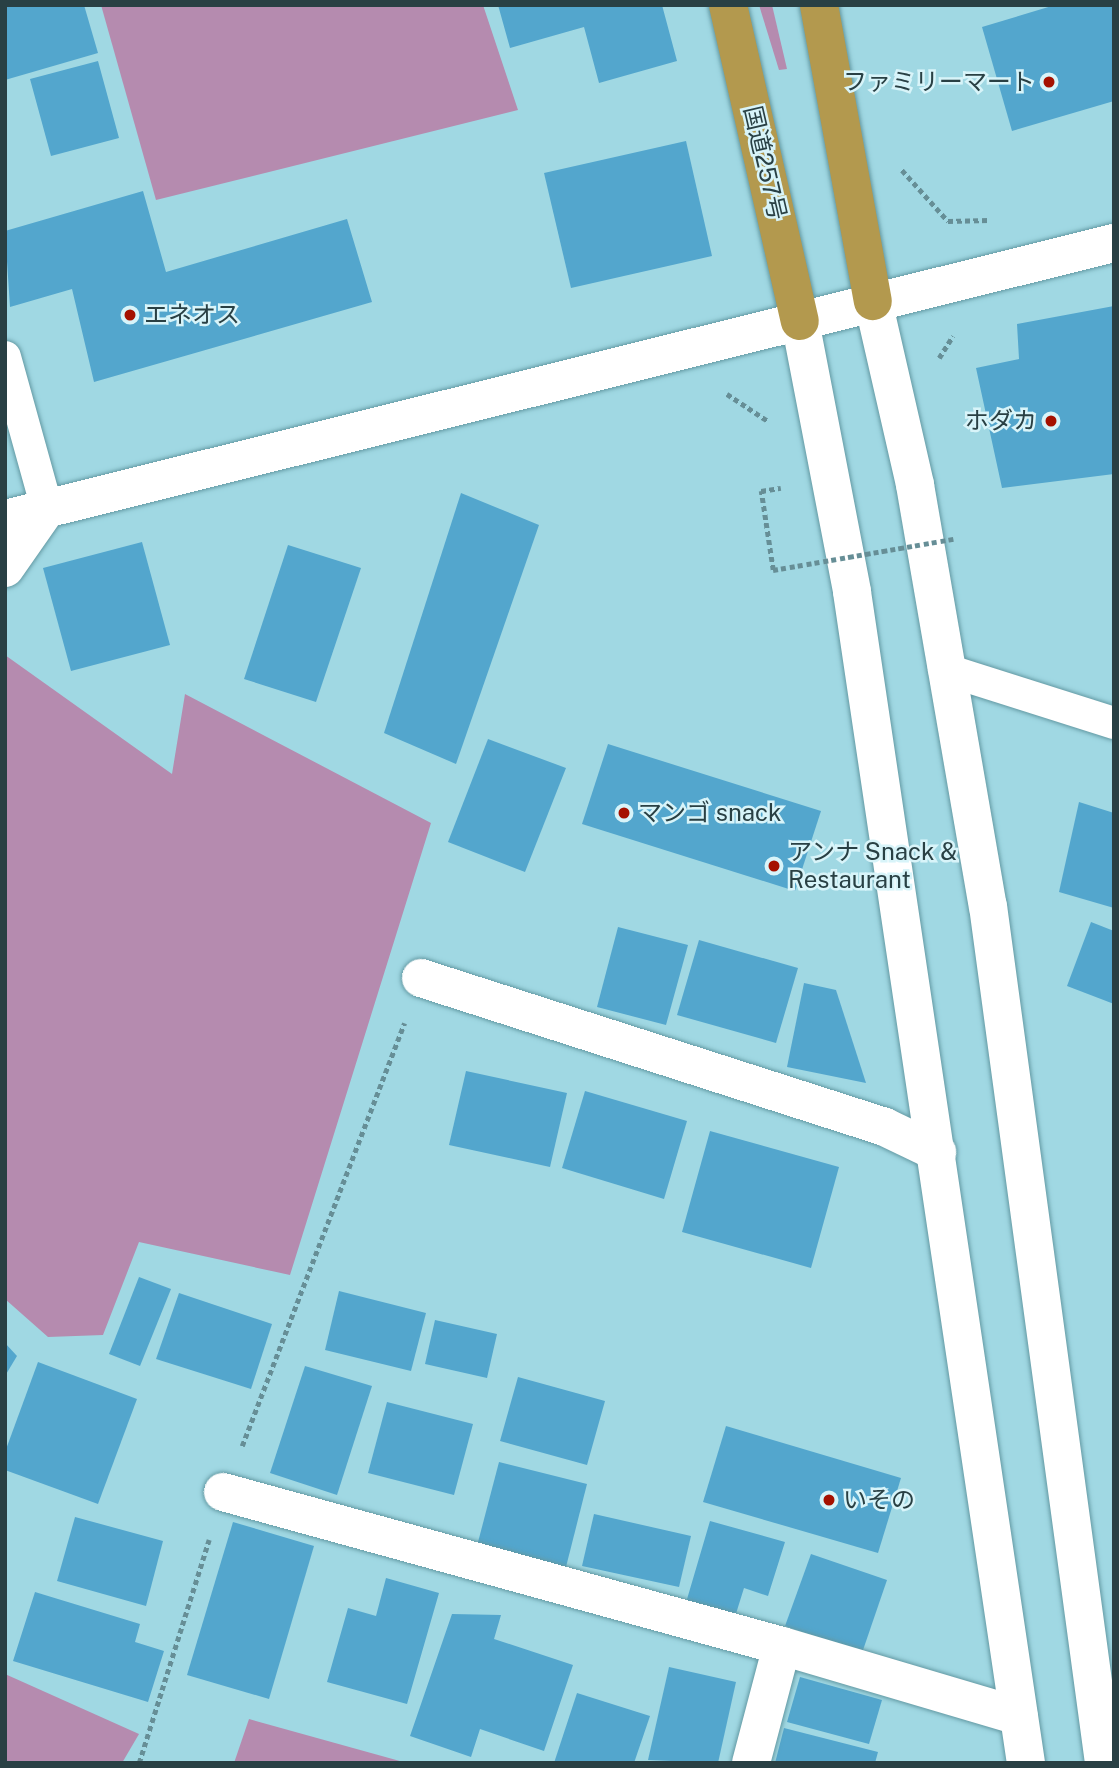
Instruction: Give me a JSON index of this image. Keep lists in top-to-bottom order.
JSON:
{
  "streets": {
    "highway": ["国道257号"]
  },
  "places": [
    "ファミリーマート",
    "エネオス",
    "ホダカ",
    "マンゴ snack",
    "アンナ Snack & Restaurant",
    "いその"
  ]
}
